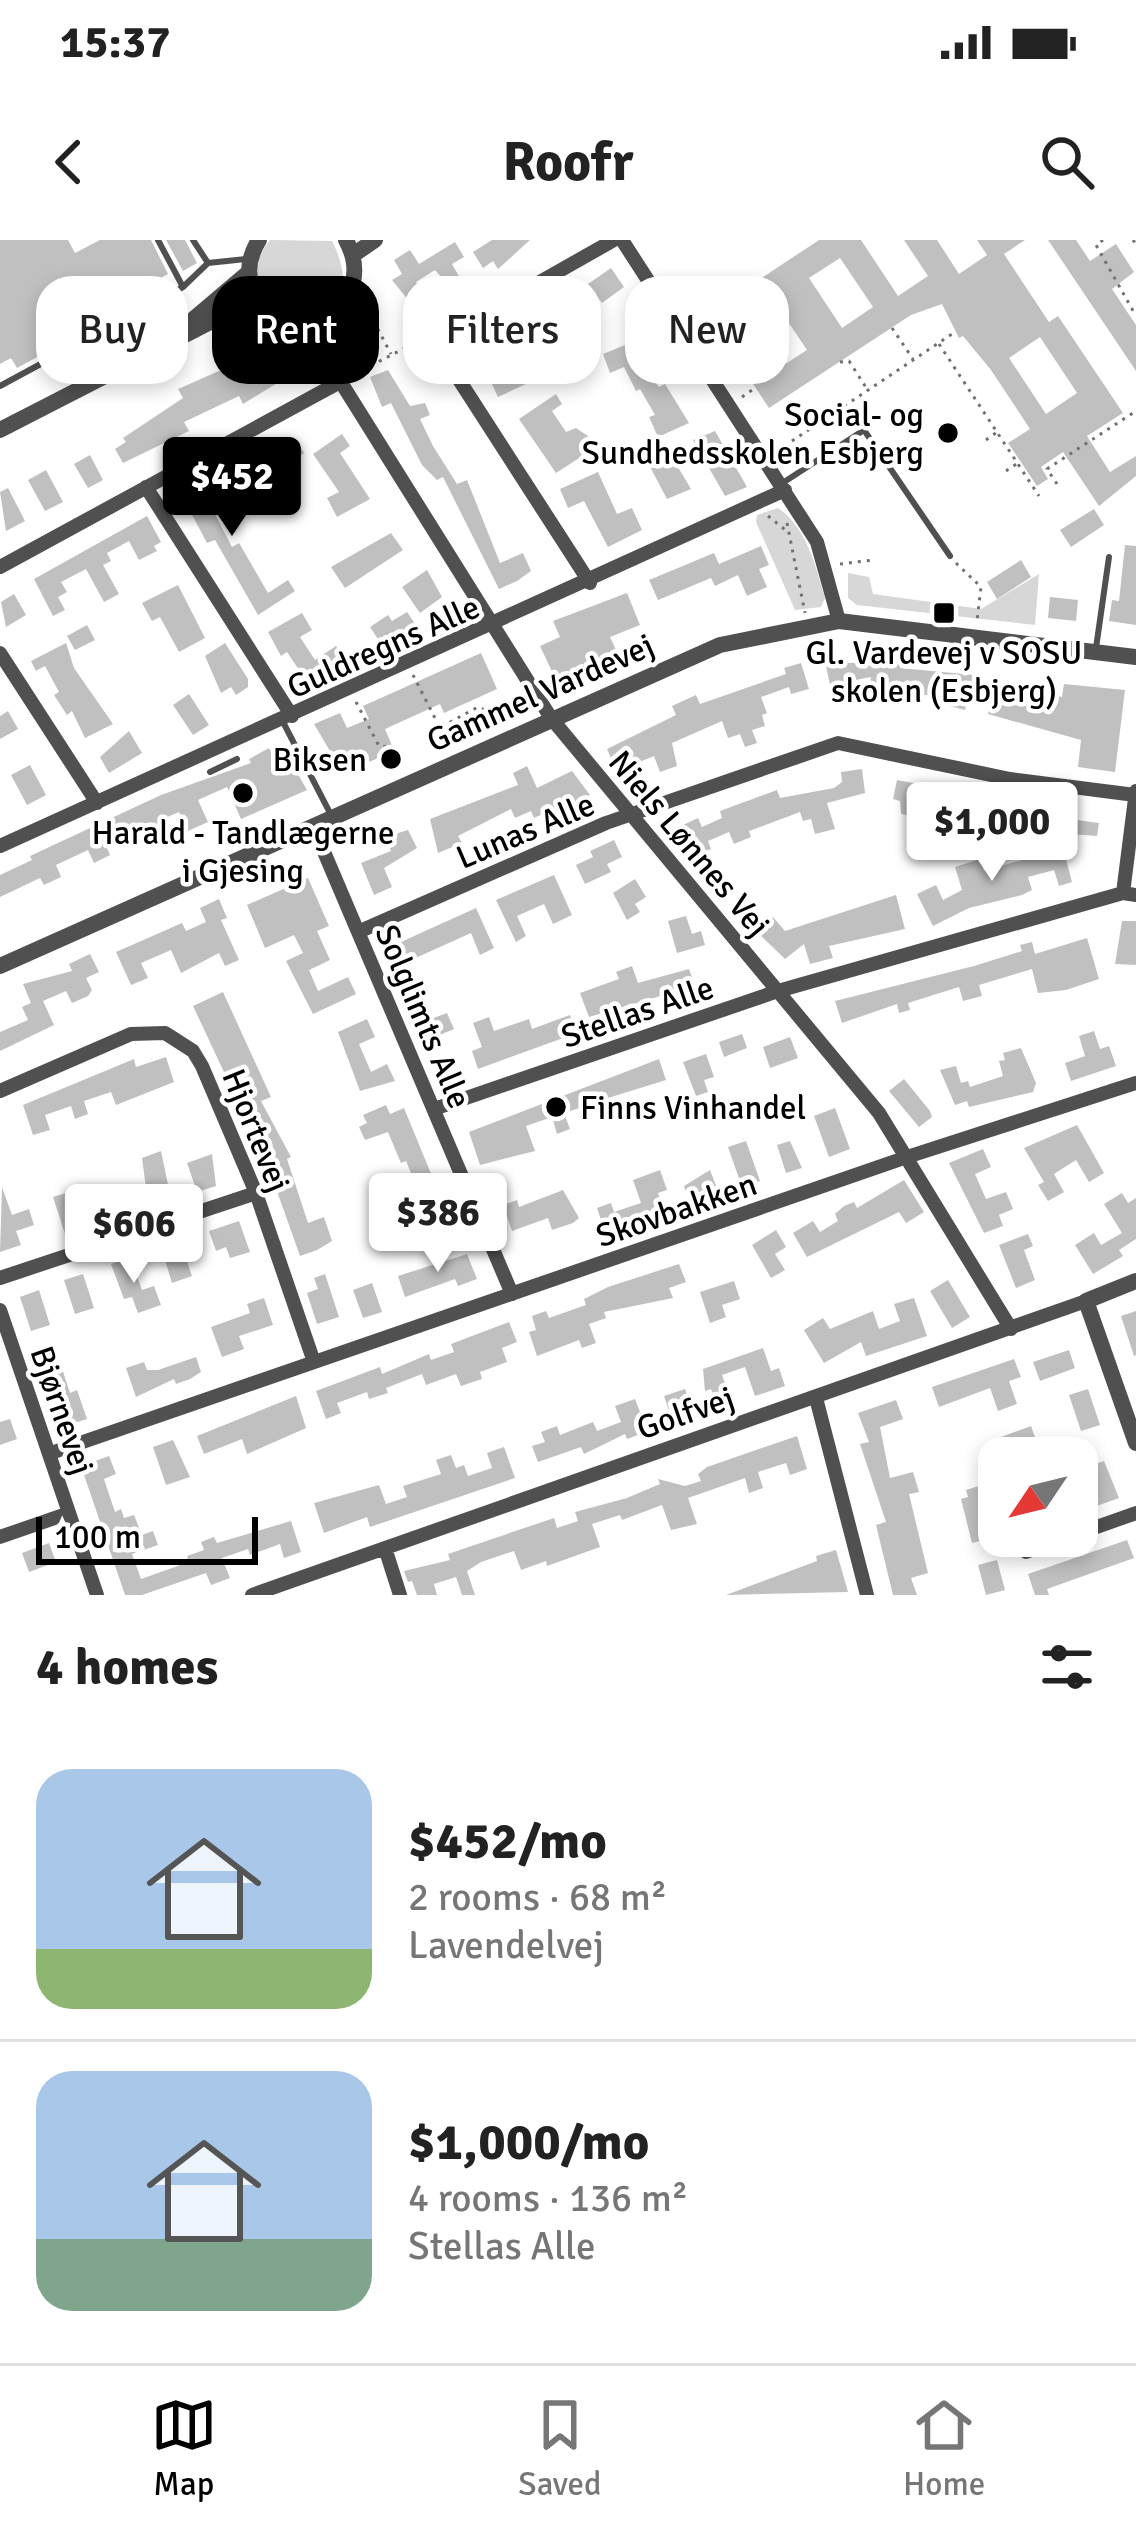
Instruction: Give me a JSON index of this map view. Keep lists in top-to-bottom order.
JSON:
{
  "streets": {
    "street": [
      "Guldregns Alle",
      "Gammel Vardevej",
      "Lunas Alle",
      "Niels Lønnes Vej",
      "Stellas Alle",
      "Solglimts Alle",
      "Hjortevej",
      "Skovbakken",
      "Bjørnevej",
      "Golfvej"
    ]
  },
  "crossings": [
    ["Guldregns Alle", "Niels Lønnes Vej"],
    ["Gammel Vardevej", "Niels Lønnes Vej"],
    ["Gammel Vardevej", "Solglimts Alle"],
    ["Lunas Alle", "Niels Lønnes Vej"],
    ["Lunas Alle", "Solglimts Alle"],
    ["Niels Lønnes Vej", "Stellas Alle"],
    ["Niels Lønnes Vej", "Skovbakken"],
    ["Niels Lønnes Vej", "Golfvej"],
    ["Stellas Alle", "Solglimts Alle"],
    ["Solglimts Alle", "Skovbakken"],
    ["Hjortevej", "Skovbakken"],
    ["Skovbakken", "Bjørnevej"]
  ],
  "places": {
    "other": [
      "Social- og Sundhedsskolen Esbjerg",
      "Biksen",
      "Harald - Tandlægerne i Gjesing",
      "Finns Vinhandel"
    ],
    "transit": ["Gl. Vardevej v SOSU skolen (Esbjerg)"]
  },
  "scale_bar": "100 m",
  "north": "bottom left",
  "page": {
    "status": "15:37",
    "header": "Roofr",
    "chip": [
      "Buy",
      "Rent",
      "Filters",
      "New"
    ],
    "price": [
      "$452",
      "$1,000",
      "$386",
      "$606"
    ],
    "scale": "100 m",
    "heading": "4 homes",
    "list": [
      {
        "name": "$452/mo",
        "note": "2 rooms · 68 m² · Lavendelvej"
      },
      {
        "name": "$1,000/mo",
        "note": "4 rooms · 136 m² · Stellas Alle"
      }
    ],
    "tabs": ["Map", "Saved", "Home"]
  }
}
